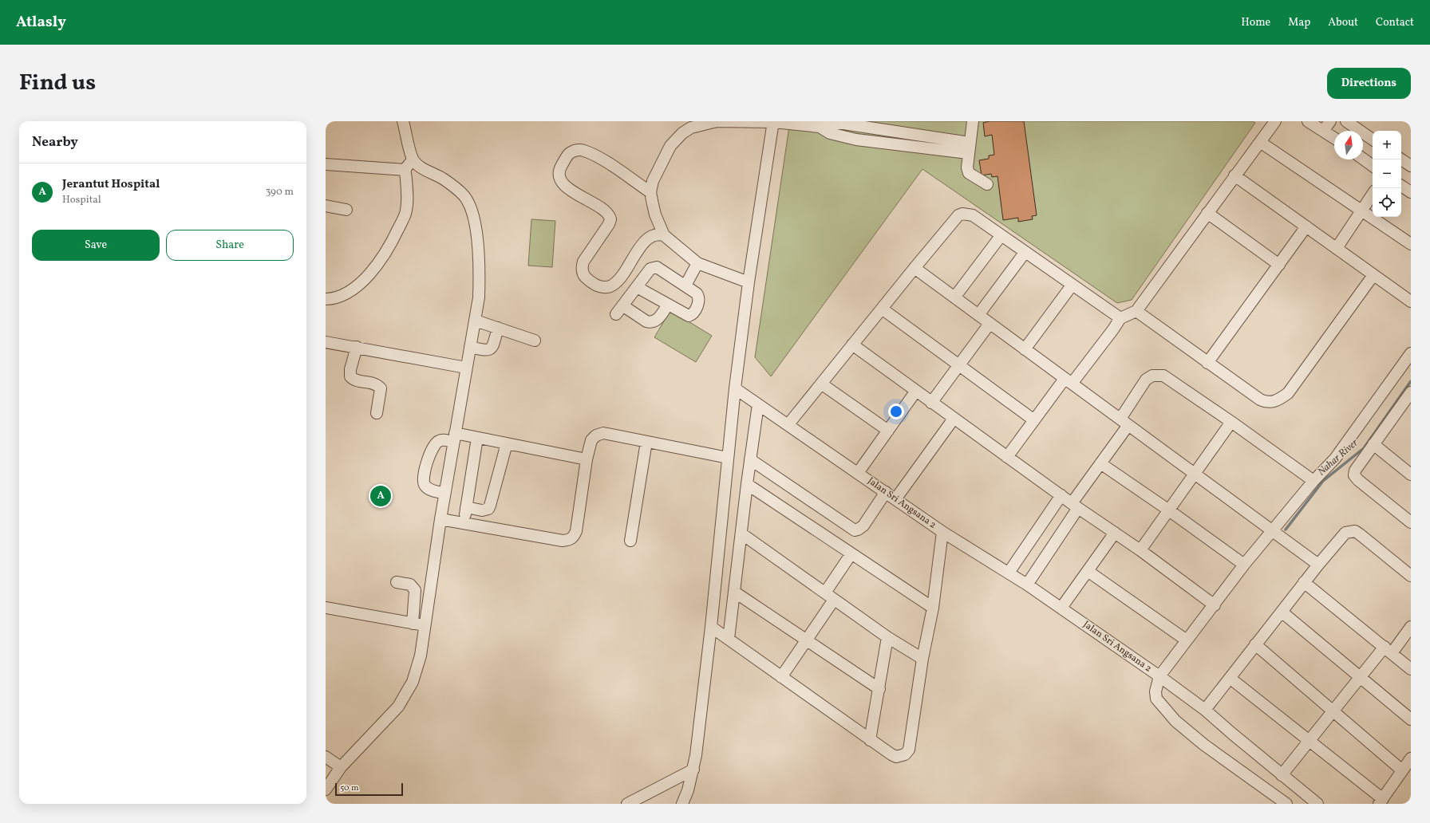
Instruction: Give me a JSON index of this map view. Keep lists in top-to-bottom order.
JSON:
{
  "streets": {
    "street": ["Jalan Sri Angsana 2"]
  },
  "water": ["Nahar River"],
  "scale_bar": "50 m",
  "north": "top",
  "page": {
    "header": "Atlasly",
    "nav": [
      "Home",
      "Map",
      "About",
      "Contact"
    ],
    "title": "Find us",
    "buttons": [
      "Directions",
      ["Save", "Share"]
    ],
    "heading": "Nearby",
    "map_buttons": ["+", "−"],
    "list": [
      {
        "mark": "A",
        "name": "Jerantut Hospital",
        "note": "Hospital",
        "value": "390 m"
      }
    ],
    "pins": "A",
    "scale": "50 m"
  }
}
